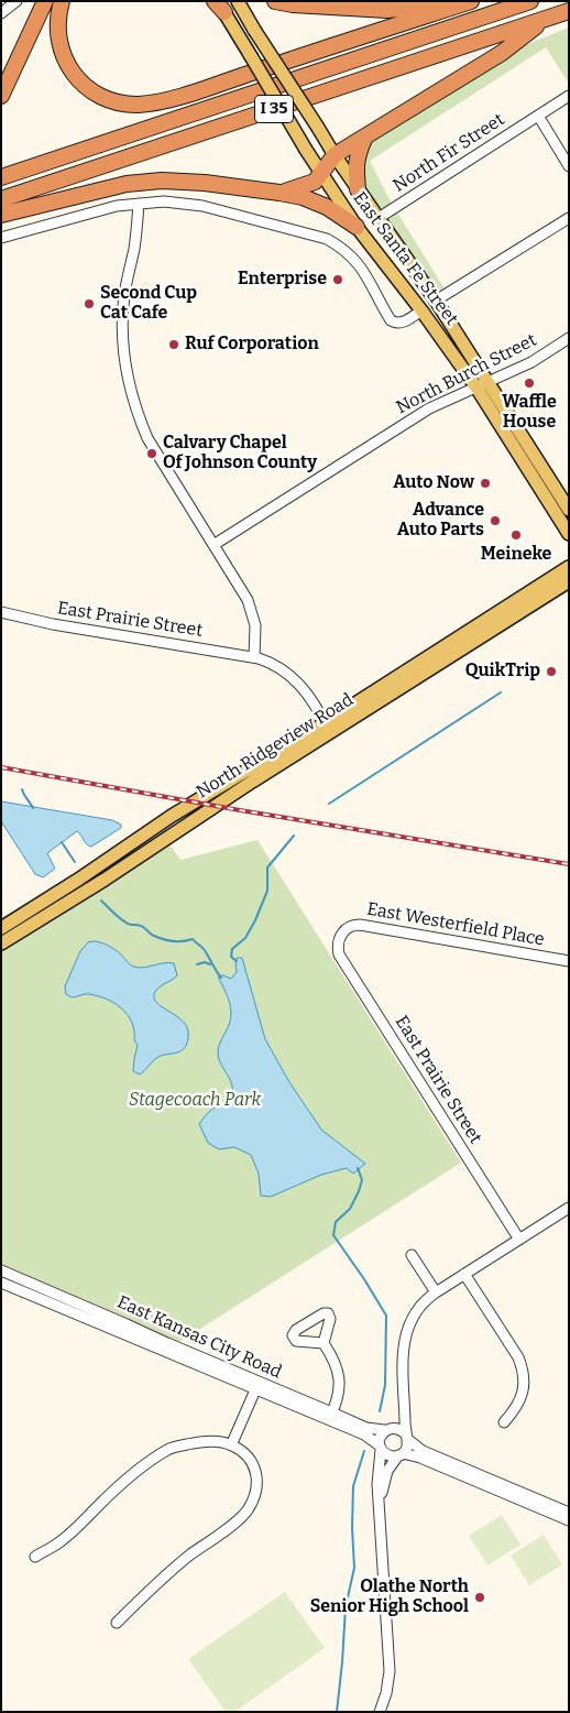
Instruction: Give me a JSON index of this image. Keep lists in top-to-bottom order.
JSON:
{
  "streets": {
    "highway": ["I 35"],
    "main road": ["East Santa Fe Street", "North Ridgeview Road"],
    "street": [
      "North Fir Street",
      "North Burch Street",
      "East Prairie Street",
      "East Westerfield Place",
      "East Kansas City Road"
    ]
  },
  "crossings": [
    ["North Fir Street", "East Santa Fe Street"],
    ["East Santa Fe Street", "North Burch Street"],
    ["East Prairie Street", "North Ridgeview Road"],
    ["East Prairie Street", "East Westerfield Place"]
  ],
  "parks": ["Stagecoach Park"],
  "places": [
    "Enterprise",
    "Second Cup Cat Cafe",
    "Ruf Corporation",
    "Waffle House",
    "Calvary Chapel Of Johnson County",
    "Auto Now",
    "Advance Auto Parts",
    "Meineke",
    "QuikTrip",
    "Olathe North Senior High School"
  ]
}
